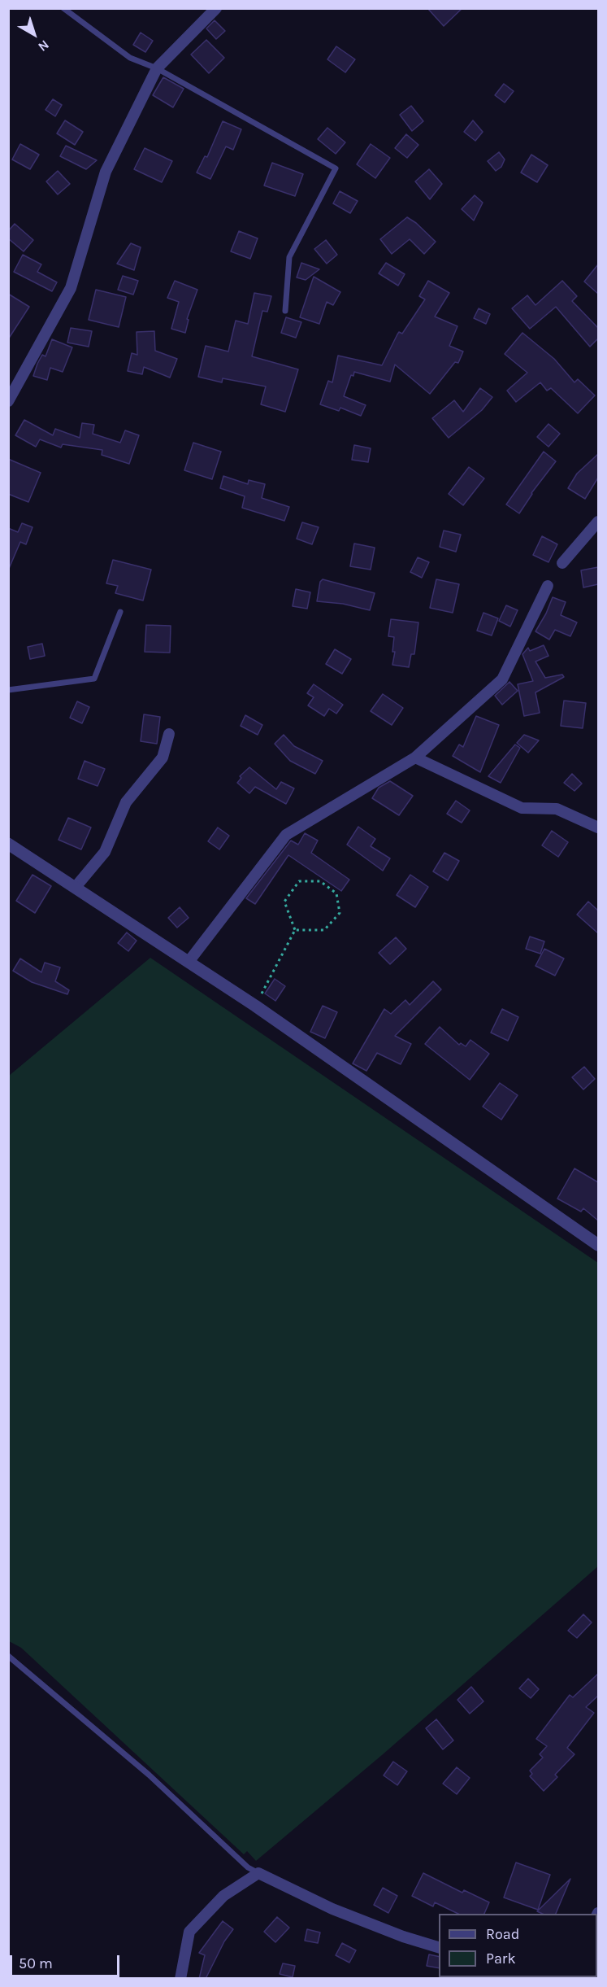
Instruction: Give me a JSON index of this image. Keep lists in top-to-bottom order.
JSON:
{
  "legend": ["Road", "Park"],
  "scale_bar": "50 m",
  "north": "bottom right"
}
